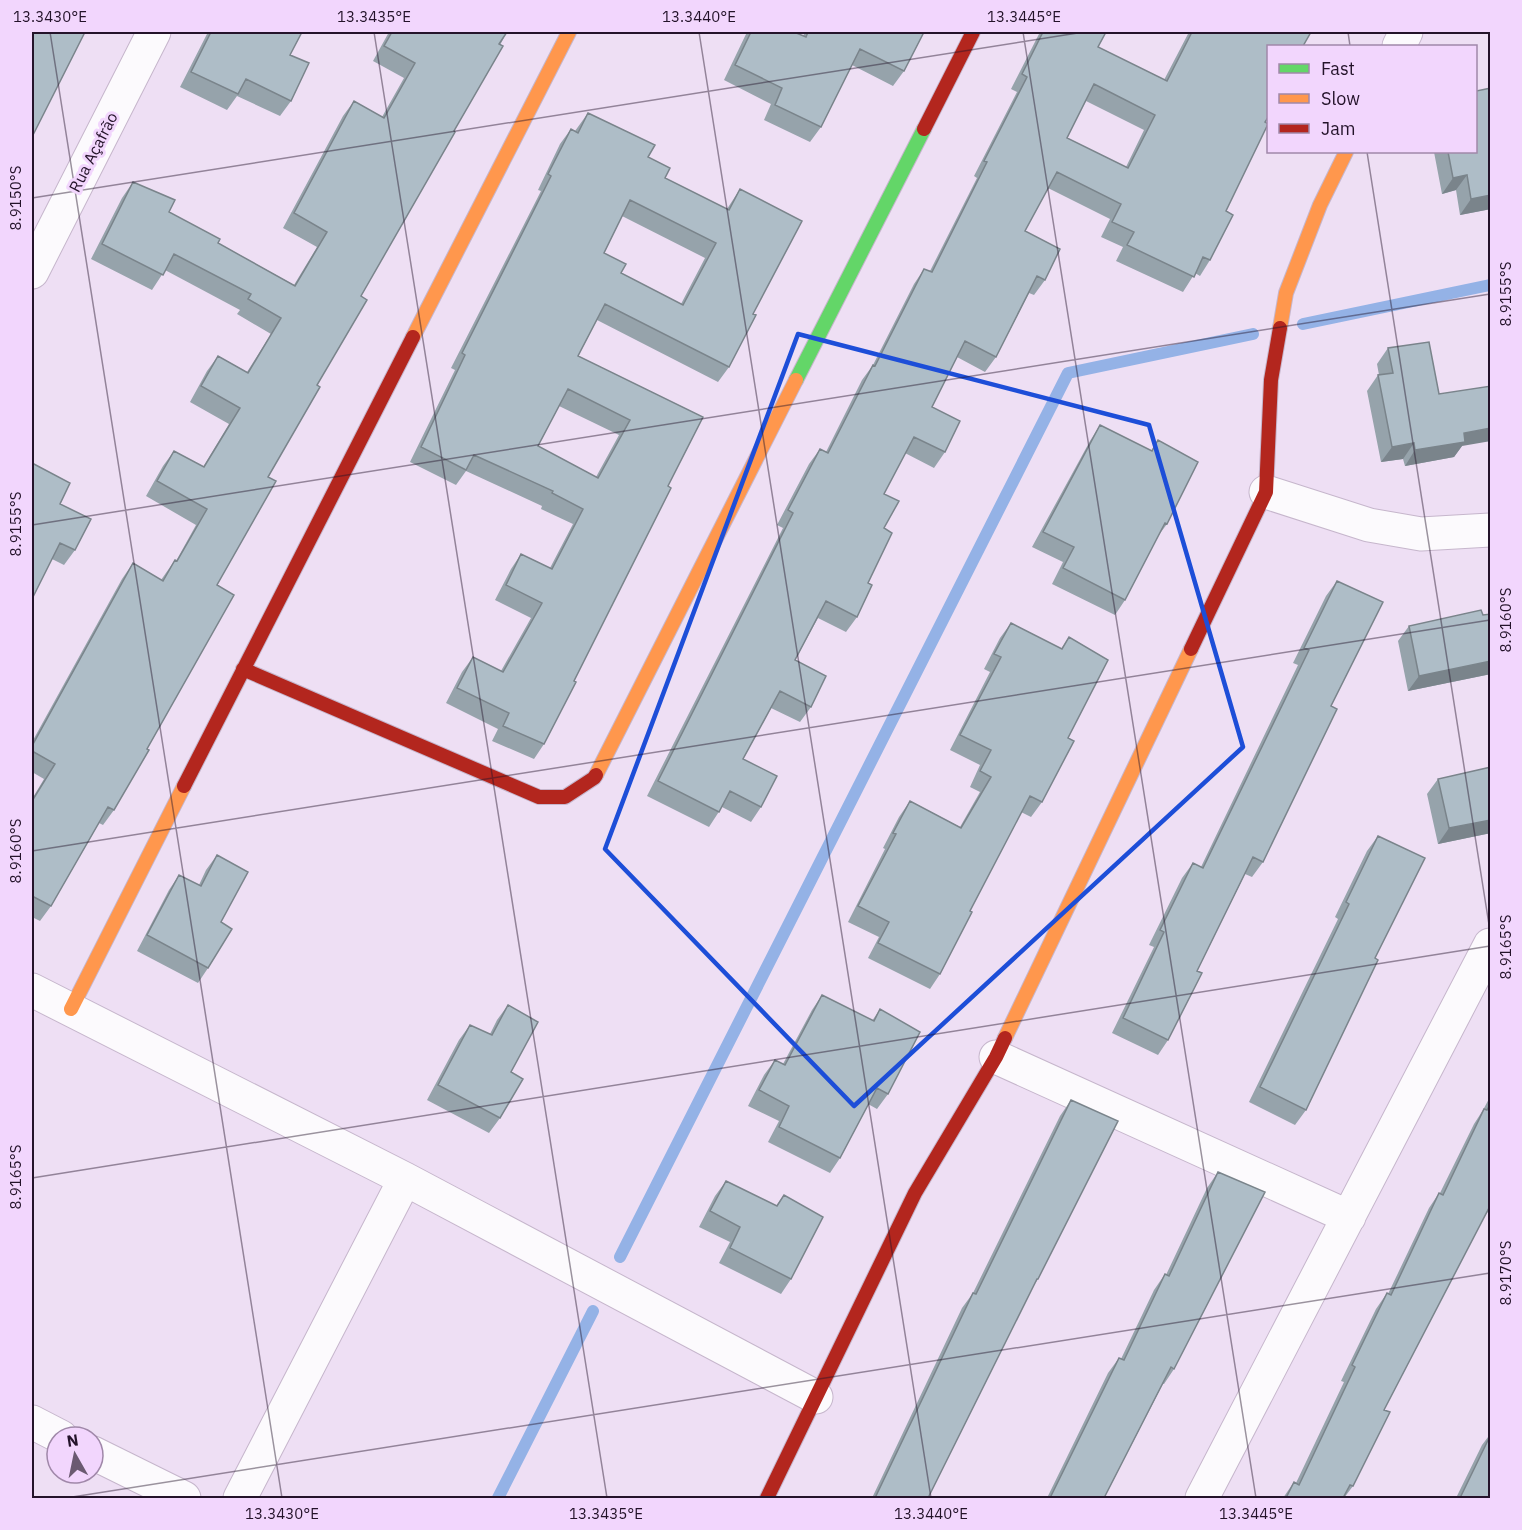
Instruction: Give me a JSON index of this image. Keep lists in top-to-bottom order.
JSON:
{
  "streets": {
    "street": ["Rua Açafrão"]
  },
  "legend": ["Fast", "Slow", "Jam"],
  "north": "top",
  "coordinates": [
    "13.3430°E",
    "13.3435°E",
    "13.3440°E",
    "13.3445°E",
    "8.9150°S",
    "8.9155°S",
    "8.9160°S",
    "8.9165°S",
    "8.9170°S"
  ]
}
